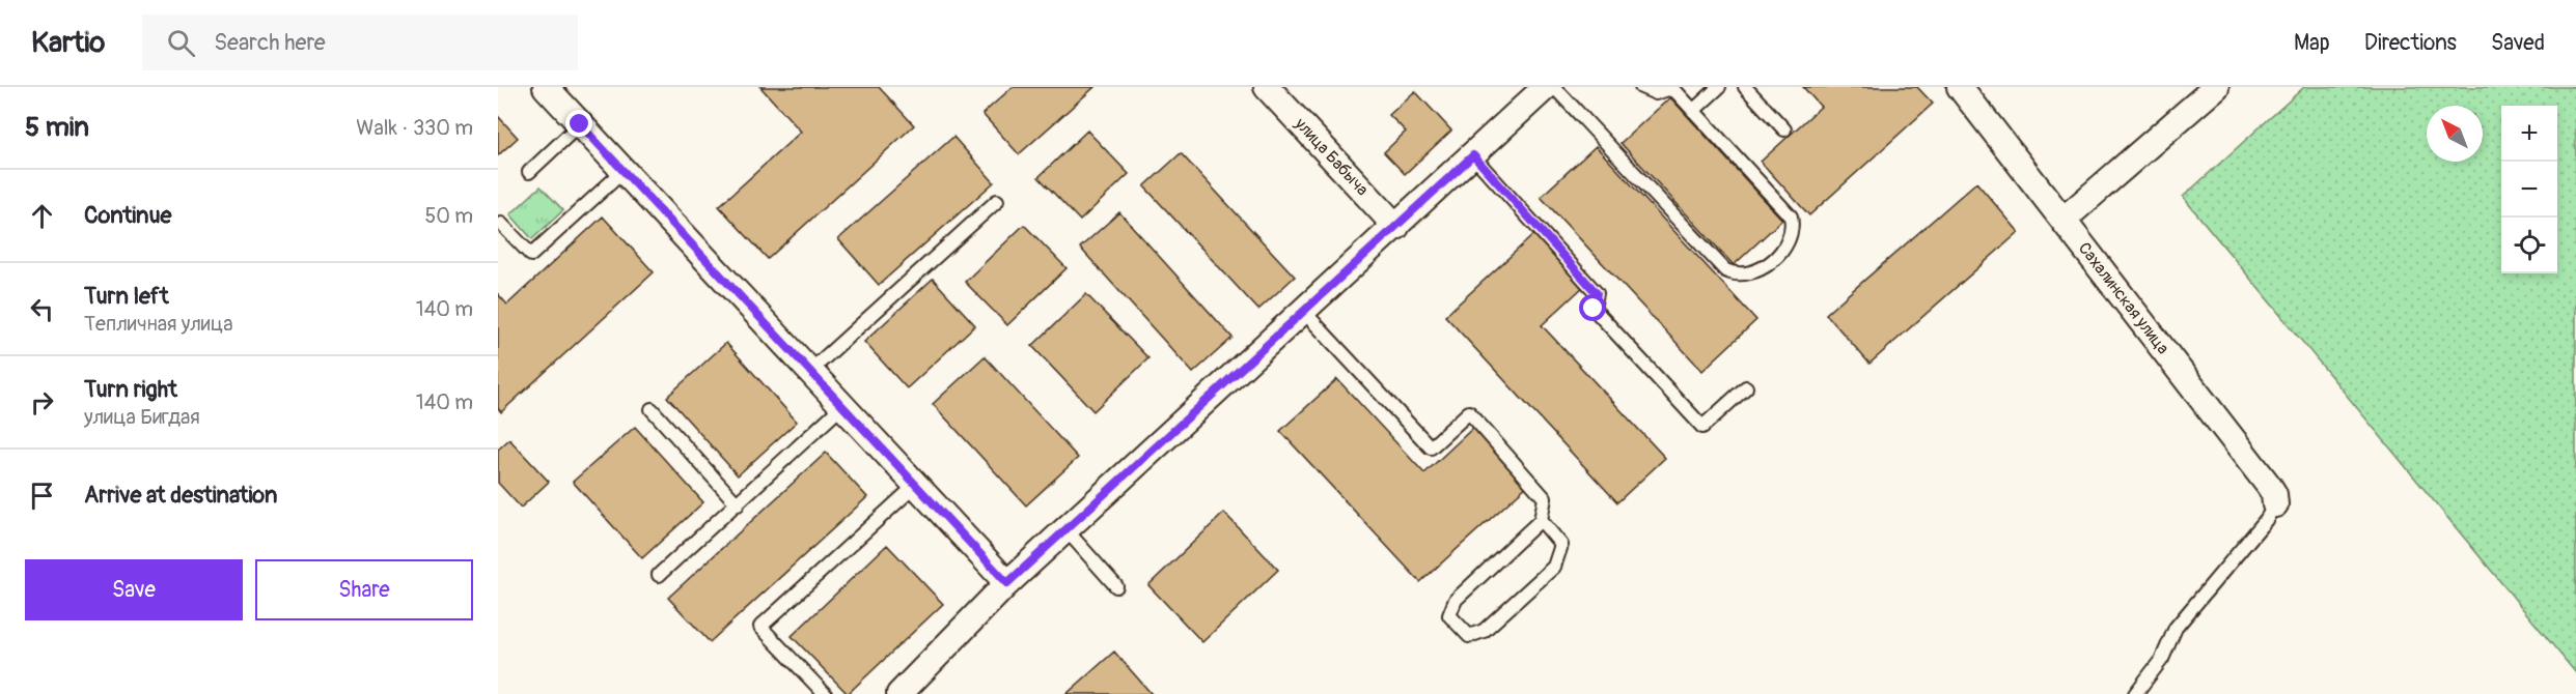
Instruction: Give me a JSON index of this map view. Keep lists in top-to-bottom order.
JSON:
{
  "streets": {
    "street": ["улица Бабыча", "Сахалинская улица"]
  },
  "north": "top left",
  "page": {
    "header": "Kartio",
    "search": "Search here",
    "nav": ["Map", "Directions", "Saved"],
    "heading": ["5 min", "Walk · 330 m"],
    "map_buttons": ["+", "−"],
    "list": [
      ["Continue", "50 m"],
      ["Turn left", "Тепличная улица", "140 m"],
      ["Turn right", "улица Бигдая", "140 m"],
      "Arrive at destination"
    ],
    "buttons": ["Save", "Share"]
  }
}
